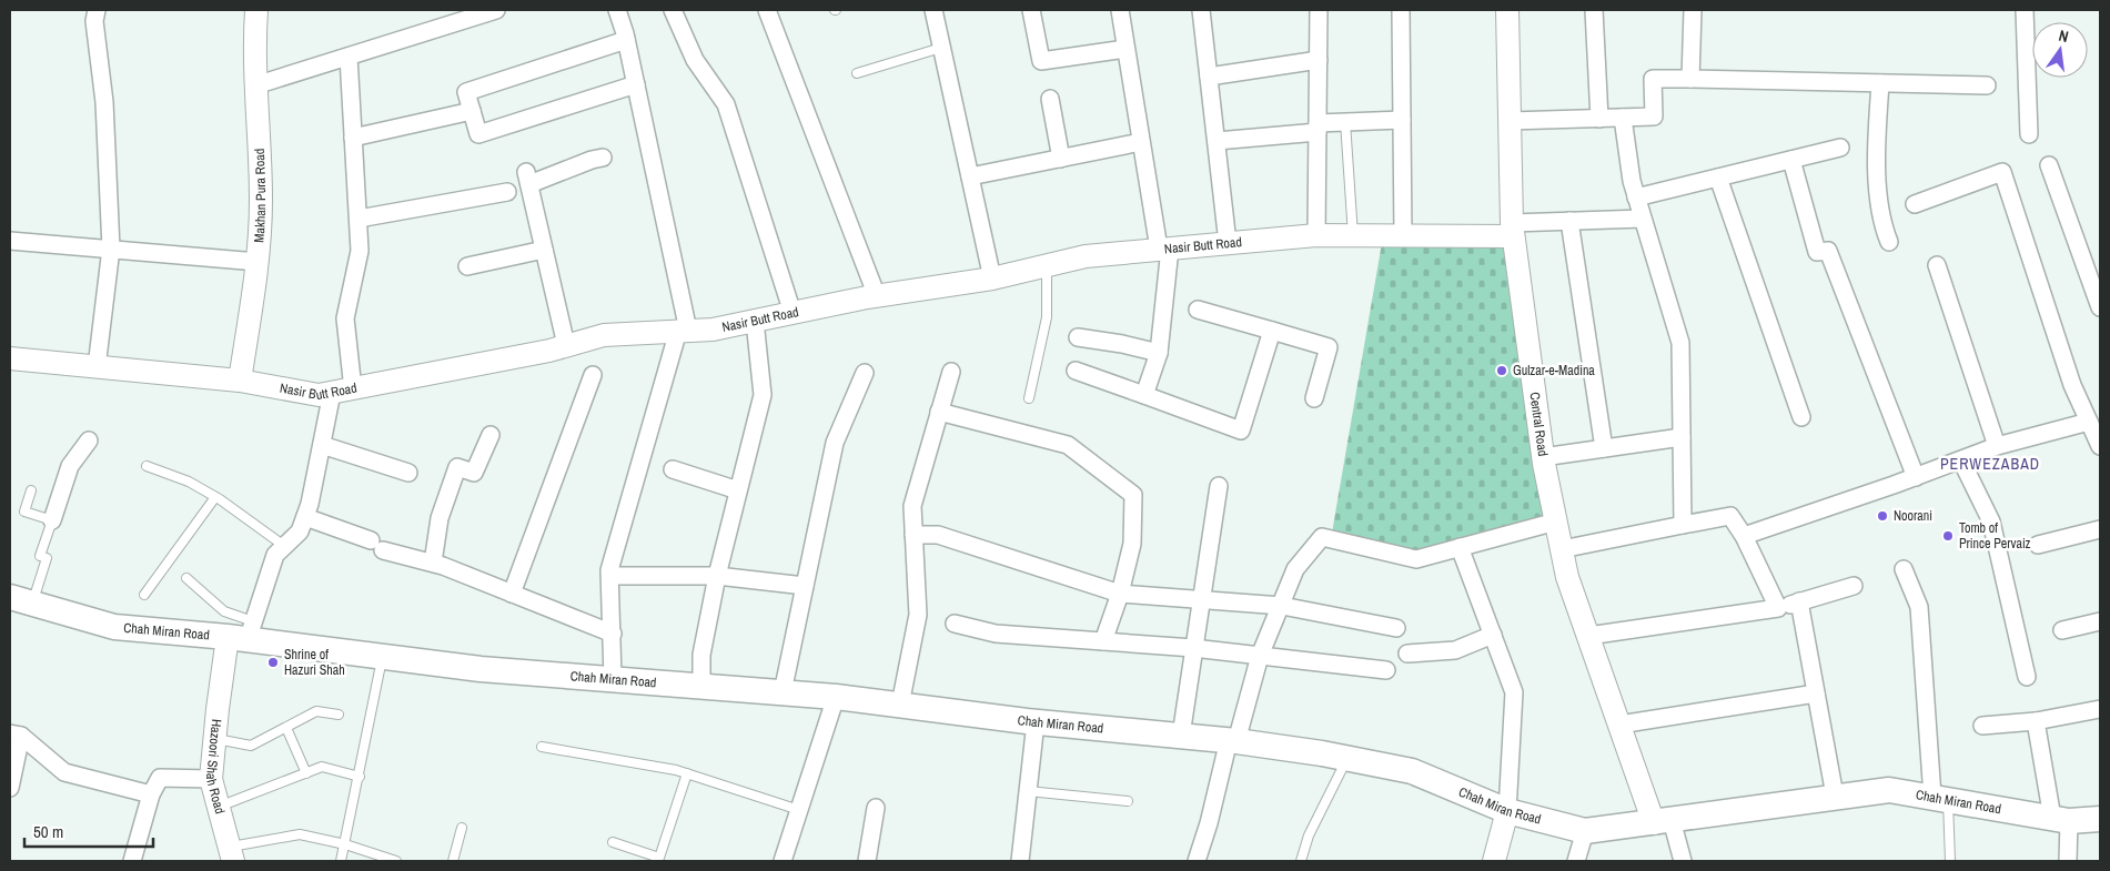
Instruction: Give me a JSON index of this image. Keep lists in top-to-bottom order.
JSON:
{
  "streets": {
    "main road": ["Chah Miran Road"],
    "street": [
      "Makhan Pura Road",
      "Nasir Butt Road",
      "Central Road",
      "Hazoori Shah Road"
    ]
  },
  "crossings": [
    ["Makhan Pura Road", "Nasir Butt Road"],
    ["Nasir Butt Road", "Central Road"],
    ["Central Road", "Chah Miran Road"],
    ["Chah Miran Road", "Hazoori Shah Road"]
  ],
  "districts": ["PERWEZABAD"],
  "places": [
    "Gulzar-e-Madina",
    "Noorani",
    "Tomb of Prince Pervaiz",
    "Shrine of Hazuri Shah"
  ],
  "scale_bar": "50 m",
  "north": "top"
}
